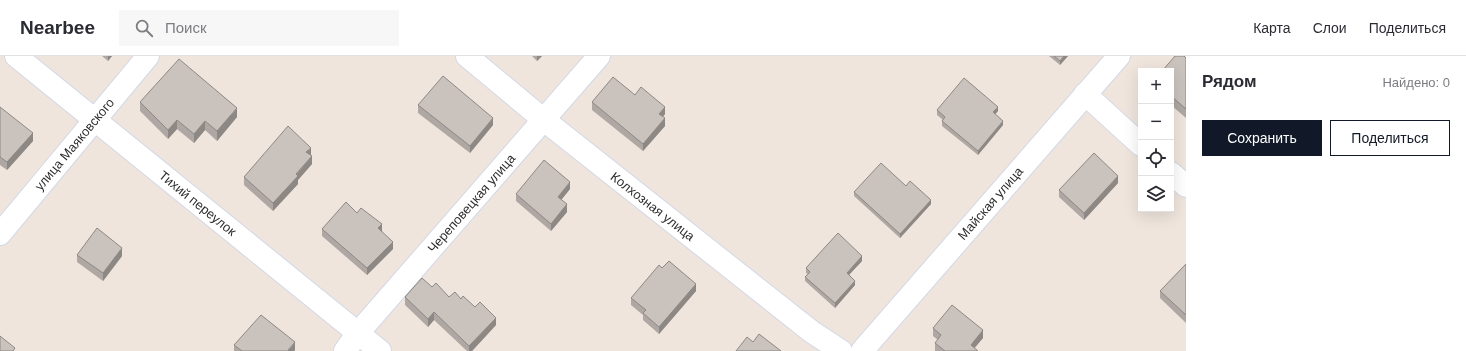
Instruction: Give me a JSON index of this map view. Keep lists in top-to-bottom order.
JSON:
{
  "streets": {
    "street": [
      "улица Маяковского",
      "Тихий переулок",
      "Череповецкая улица",
      "Майская улица",
      "Колхозная улица"
    ]
  },
  "crossings": [
    ["улица Маяковского", "Тихий переулок"],
    ["Тихий переулок", "Череповецкая улица"],
    ["Череповецкая улица", "Колхозная улица"]
  ],
  "page": {
    "header": "Nearbee",
    "search": "Поиск",
    "nav": ["Карта", "Слои", "Поделиться"],
    "heading": ["Рядом", "Найдено: 0"],
    "map_buttons": ["+", "−"],
    "buttons": ["Сохранить", "Поделиться"]
  }
}
